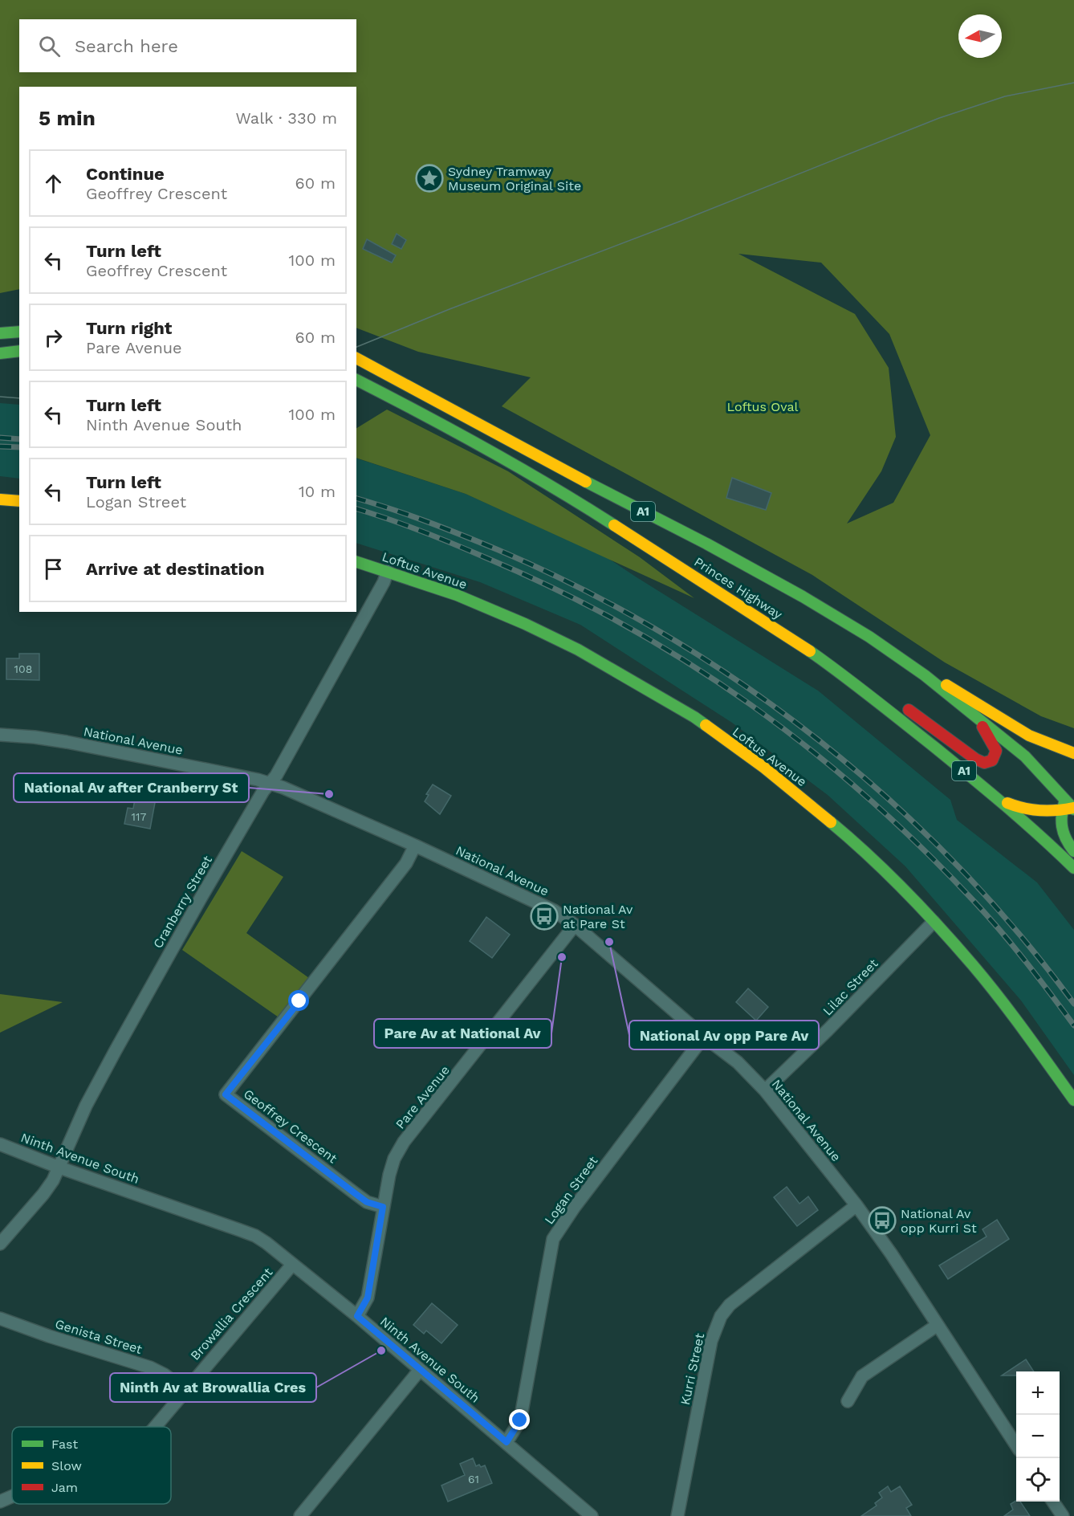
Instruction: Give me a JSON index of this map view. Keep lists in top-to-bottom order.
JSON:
{
  "streets": {
    "main road": ["A1", "Loftus Avenue", "Princes Highway"],
    "street": [
      "National Avenue",
      "Cranberry Street",
      "Lilac Street",
      "Pare Avenue",
      "Geoffrey Crescent",
      "Ninth Avenue South",
      "Logan Street",
      "Browallia Crescent",
      "Genista Street",
      "Kurri Street"
    ]
  },
  "crossings": [
    ["Loftus Avenue", "Cranberry Street"],
    ["Loftus Avenue", "Lilac Street"],
    ["National Avenue", "Cranberry Street"],
    ["National Avenue", "Lilac Street"],
    ["National Avenue", "Pare Avenue"],
    ["National Avenue", "Geoffrey Crescent"],
    ["National Avenue", "Logan Street"],
    ["National Avenue", "Kurri Street"],
    ["Cranberry Street", "Ninth Avenue South"],
    ["Pare Avenue", "Geoffrey Crescent"],
    ["Pare Avenue", "Ninth Avenue South"],
    ["Ninth Avenue South", "Logan Street"],
    ["Ninth Avenue South", "Browallia Crescent"],
    ["Browallia Crescent", "Genista Street"]
  ],
  "parks": ["Loftus Oval"],
  "places": {
    "place": ["Sydney Tramway Museum Original Site"],
    "other": [
      "National Av after Cranberry St",
      "National Av opp Pare Av",
      "Pare Av at National Av",
      "Ninth Av at Browallia Cres"
    ],
    "bus stop": ["National Av at Pare St", "National Av opp Kurri St"]
  },
  "house_numbers": ["108", "117", "61"],
  "legend": ["Fast", "Slow", "Jam"],
  "north": "left",
  "page": {
    "search": "Search here",
    "heading": ["5 min", "Walk · 330 m"],
    "list": [
      ["Continue", "Geoffrey Crescent", "60 m"],
      ["Turn left", "Geoffrey Crescent", "100 m"],
      ["Turn right", "Pare Avenue", "60 m"],
      ["Turn left", "Ninth Avenue South", "100 m"],
      ["Turn left", "Logan Street", "10 m"],
      "Arrive at destination"
    ],
    "map_buttons": ["+", "−"]
  }
}
